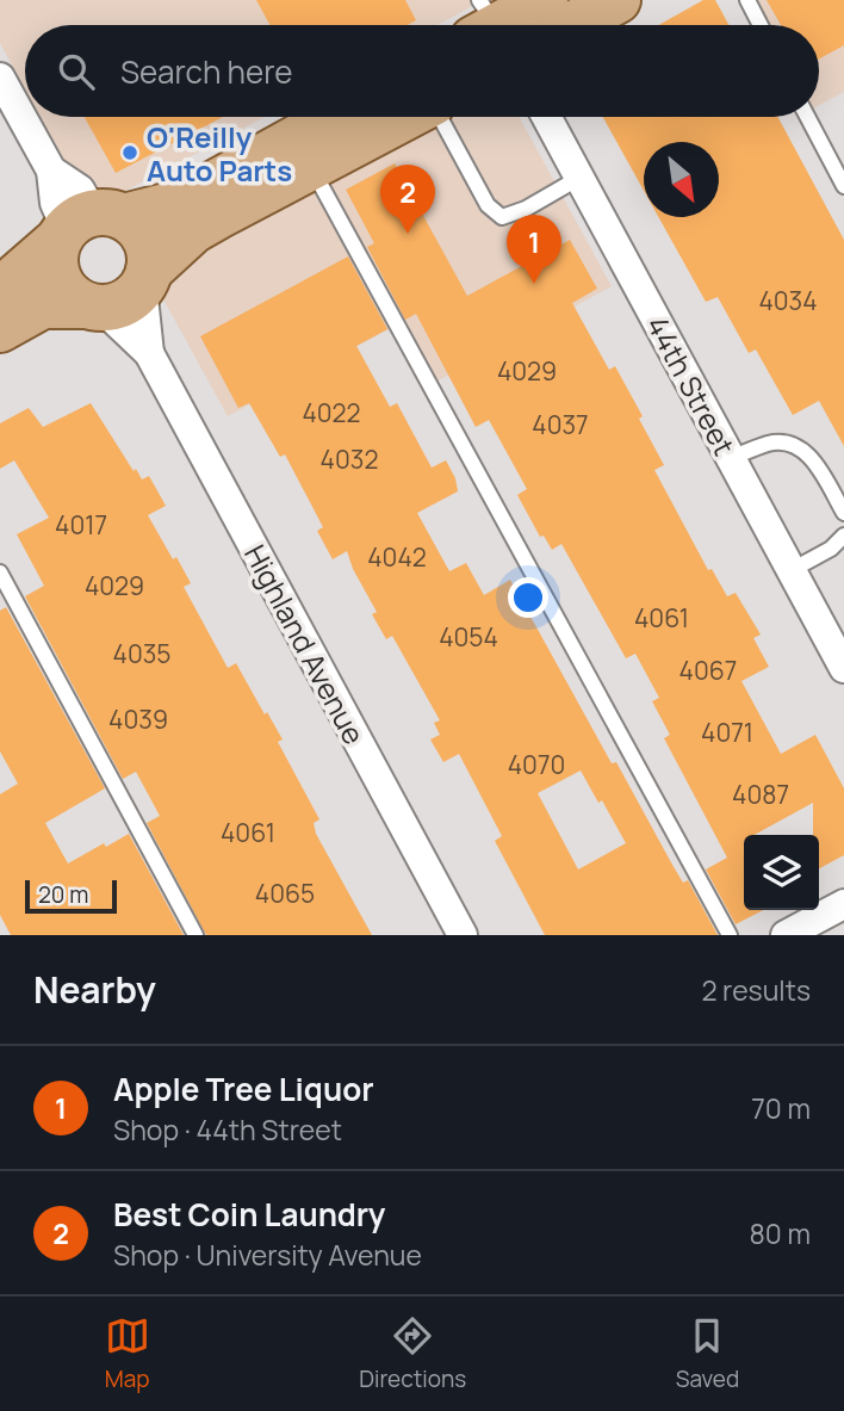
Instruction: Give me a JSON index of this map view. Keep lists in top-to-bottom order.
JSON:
{
  "streets": {
    "street": ["44th Street", "Highland Avenue"]
  },
  "places": ["O'Reilly Auto Parts"],
  "house_numbers": [
    "4034",
    "4029",
    "4022",
    "4037",
    "4032",
    "4017",
    "4042",
    "4029",
    "4061",
    "4054",
    "4035",
    "4067",
    "4039",
    "4071",
    "4070",
    "4087",
    "4061",
    "4065"
  ],
  "scale_bar": "20 m",
  "north": "bottom right",
  "page": {
    "search": "Search here",
    "pins": ["2", "1"],
    "scale": "20 m",
    "heading": ["Nearby", "2 results"],
    "list": [
      {
        "mark": "1",
        "name": "Apple Tree Liquor",
        "note": "Shop · 44th Street",
        "value": "70 m"
      },
      {
        "mark": "2",
        "name": "Best Coin Laundry",
        "note": "Shop · University Avenue",
        "value": "80 m"
      }
    ],
    "nav": ["Map", "Directions", "Saved"]
  }
}
